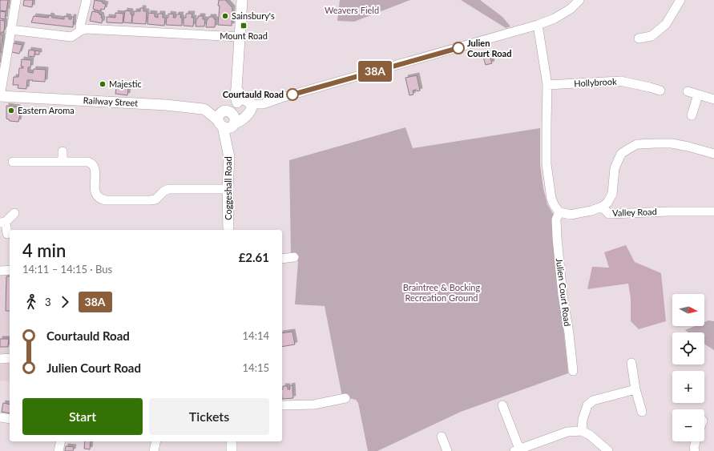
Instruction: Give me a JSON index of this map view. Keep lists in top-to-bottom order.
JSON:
{
  "streets": {
    "main road": ["Railway Street", "Coggeshall Road"],
    "street": ["Hollybrook", "Valley Road", "Julien Court Road"]
  },
  "crossings": [
    ["Valley Road", "Julien Court Road"]
  ],
  "parks": ["Weavers Field", "Braintree & Bocking Recreation Ground"],
  "places": {
    "other": [
      "Sainsbury's",
      "Julien Court Road",
      "Majestic",
      "Courtauld Road",
      "Eastern Aroma"
    ],
    "transit": ["Mount Road"]
  },
  "lines": ["bus line 38A"],
  "north": "right",
  "page": {
    "on_map": "38A",
    "heading": ["4 min", "14:11 – 14:15 · Bus", "£2.61"],
    "legs": ["3", "38A"],
    "map_buttons": ["+", "−"],
    "list": [
      {
        "name": "Courtauld Road",
        "value": "14:14"
      },
      {
        "name": "Julien Court Road",
        "value": "14:15"
      }
    ],
    "buttons": ["Start", "Tickets"]
  }
}
